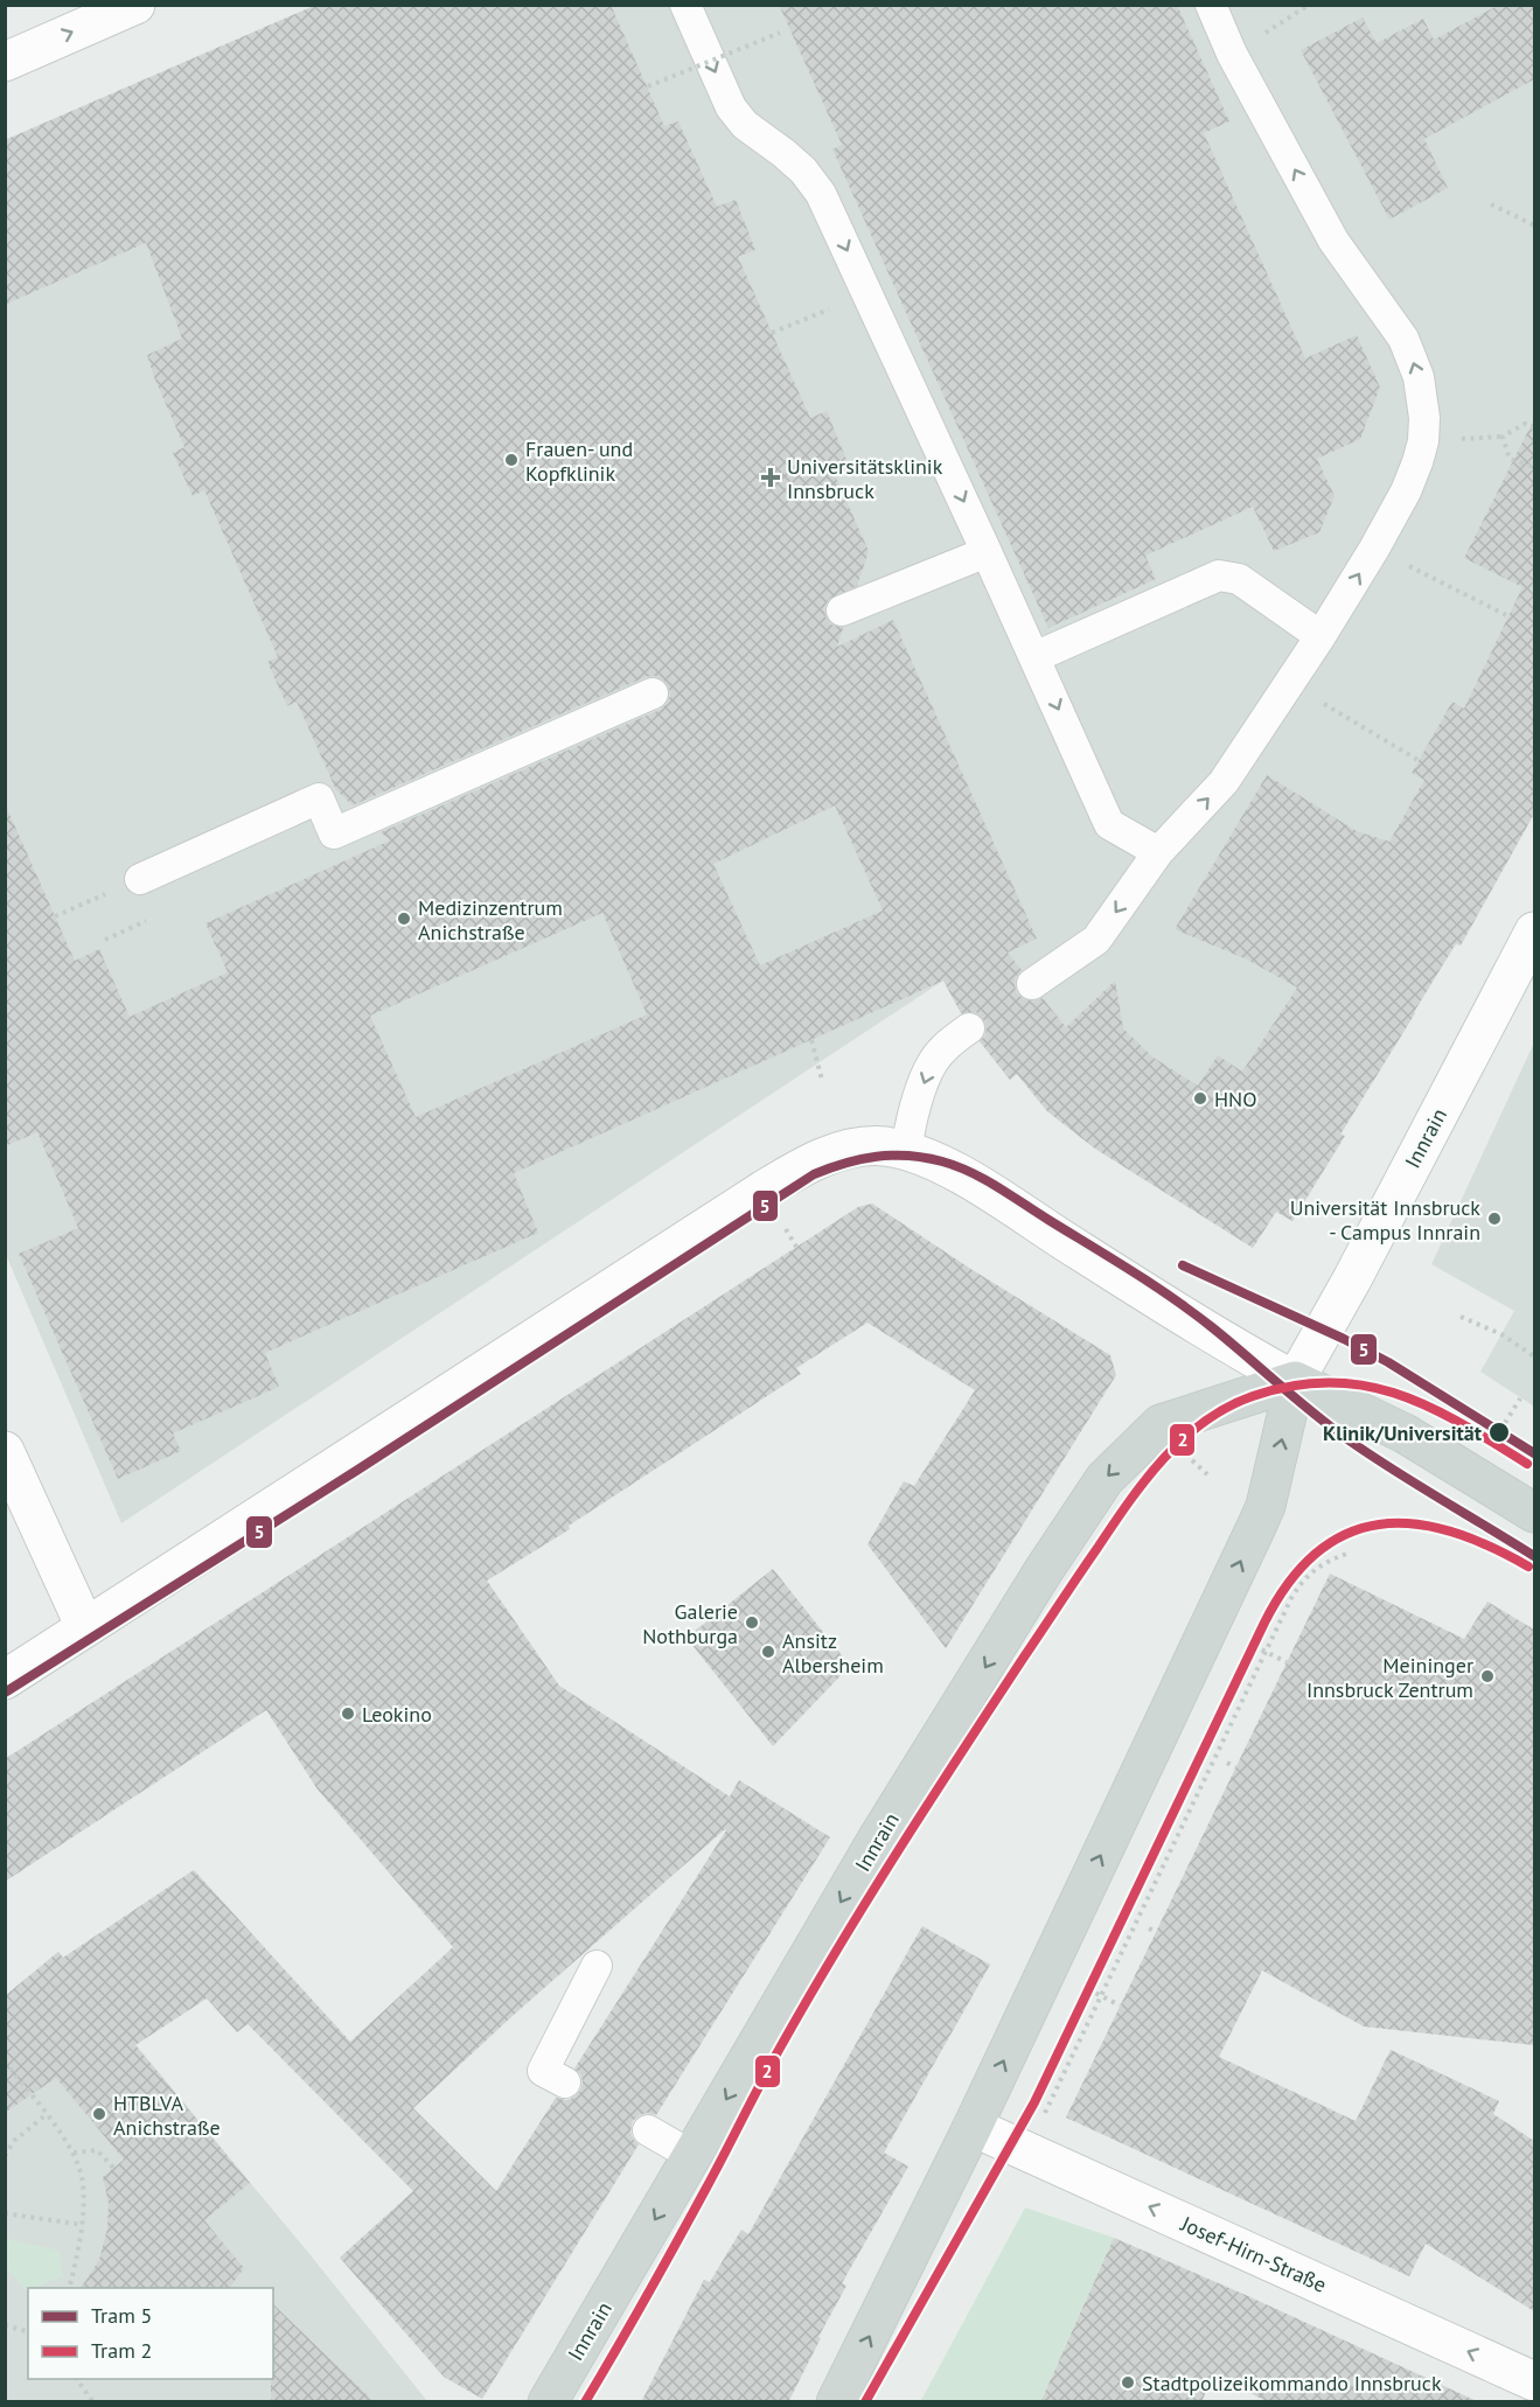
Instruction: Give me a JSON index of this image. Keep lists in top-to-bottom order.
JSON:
{
  "streets": {
    "main road": ["Innrain"],
    "street": ["Josef-Hirn-Straße"]
  },
  "crossings": [
    ["Innrain", "Josef-Hirn-Straße"]
  ],
  "one_way": ["Josef-Hirn-Straße"],
  "places": {
    "other": [
      "Frauen- und Kopfklinik",
      "Medizinzentrum Anichstraße",
      "HNO",
      "Universität Innsbruck - Campus Innrain",
      "Klinik/Universität",
      "Galerie Nothburga",
      "Ansitz Albersheim",
      "Meininger Innsbruck Zentrum",
      "Leokino",
      "HTBLVA Anichstraße",
      "Stadtpolizeikommando Innsbruck"
    ],
    "health": ["Universitätsklinik Innsbruck"]
  },
  "lines": ["tram line 5", "tram line 2"],
  "legend": ["Tram 5", "Tram 2"]
}
